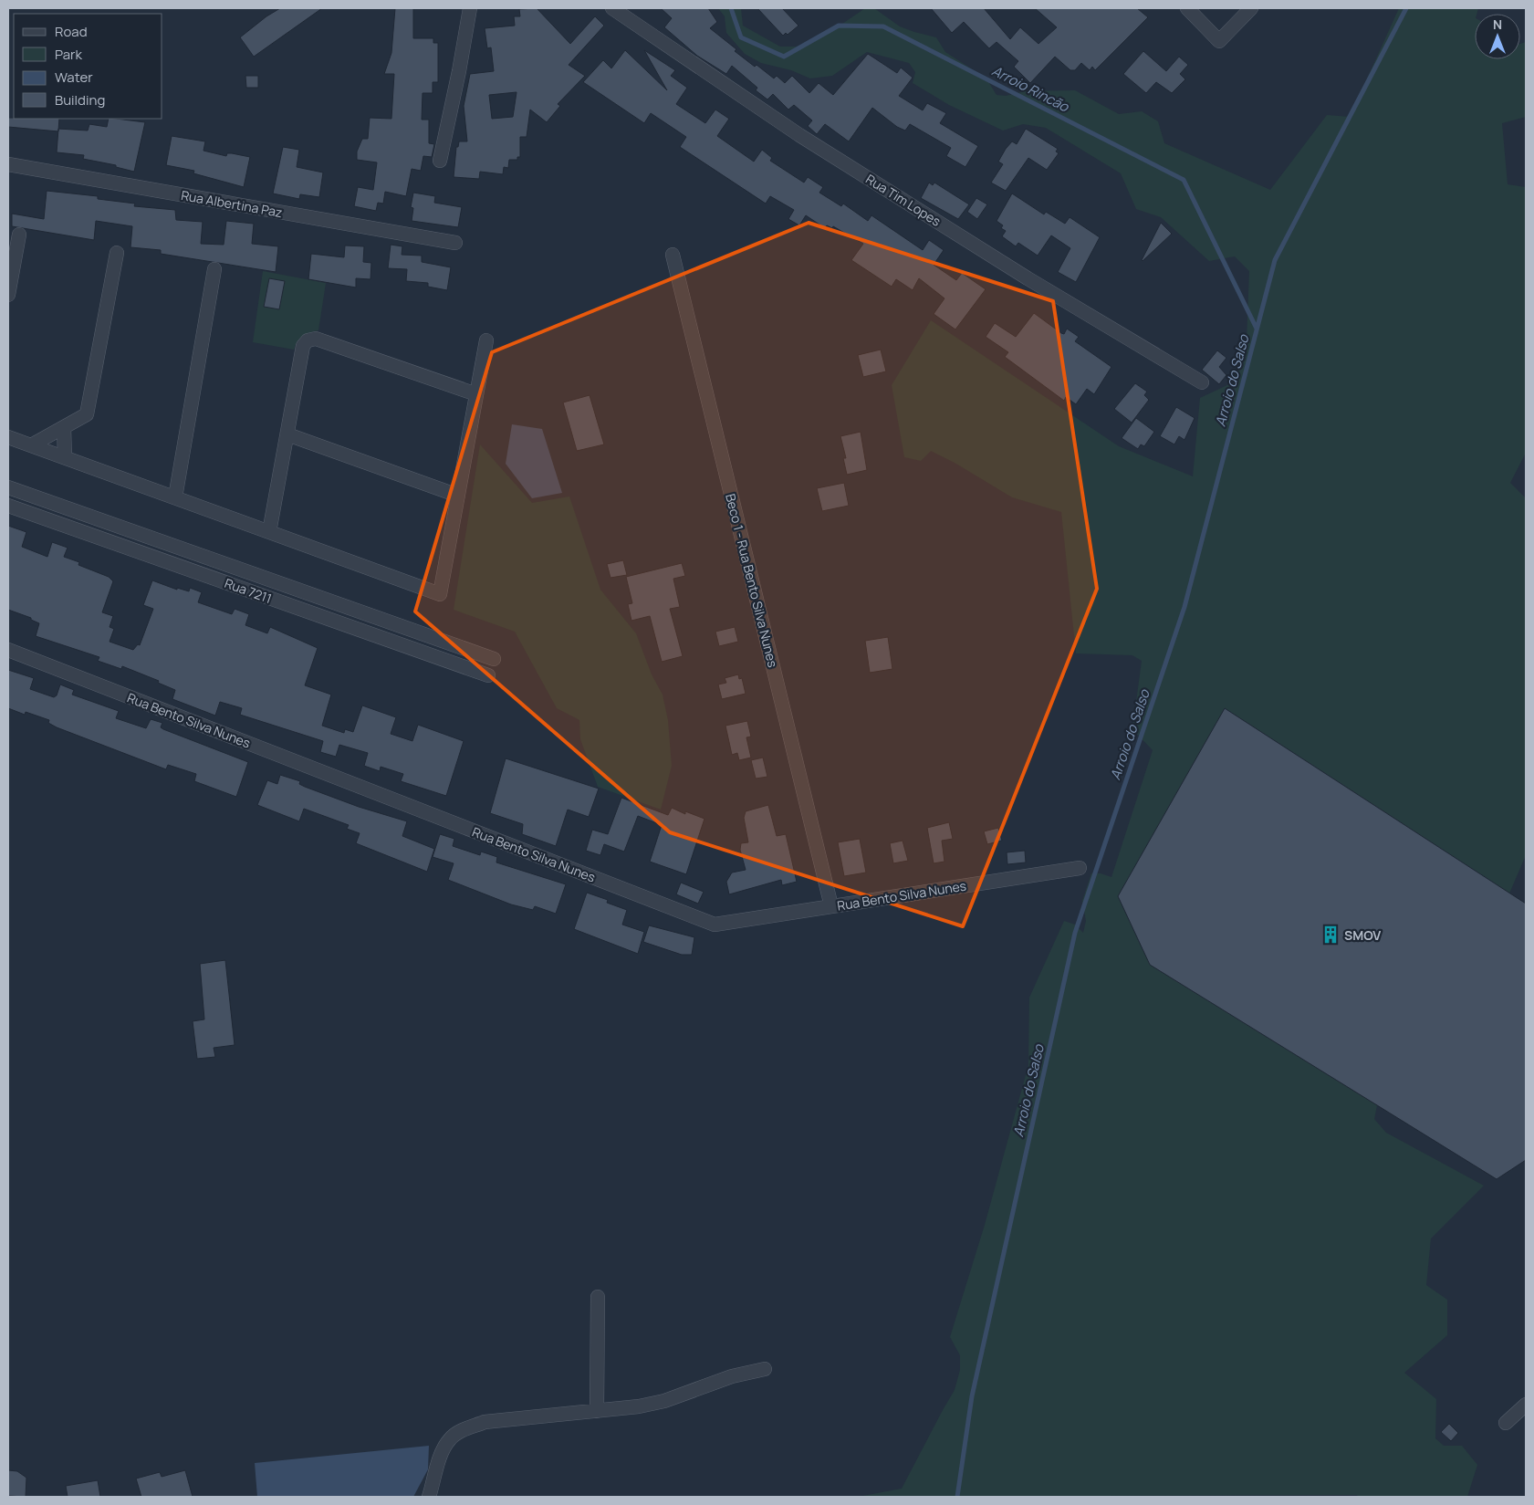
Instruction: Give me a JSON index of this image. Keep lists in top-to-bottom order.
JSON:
{
  "streets": {
    "street": [
      "Rua Tim Lopes",
      "Rua Albertina Paz",
      "Beco 1 - Rua Bento Silva Nunes",
      "Rua 7211",
      "Rua Bento Silva Nunes"
    ]
  },
  "crossings": [
    ["Beco 1 - Rua Bento Silva Nunes", "Rua Bento Silva Nunes"]
  ],
  "water": ["Arroio Rincão", "Arroio do Salso"],
  "places": {
    "building": ["SMOV"]
  },
  "legend": [
    "Road",
    "Park",
    "Water",
    "Building"
  ],
  "north": "top"
}
